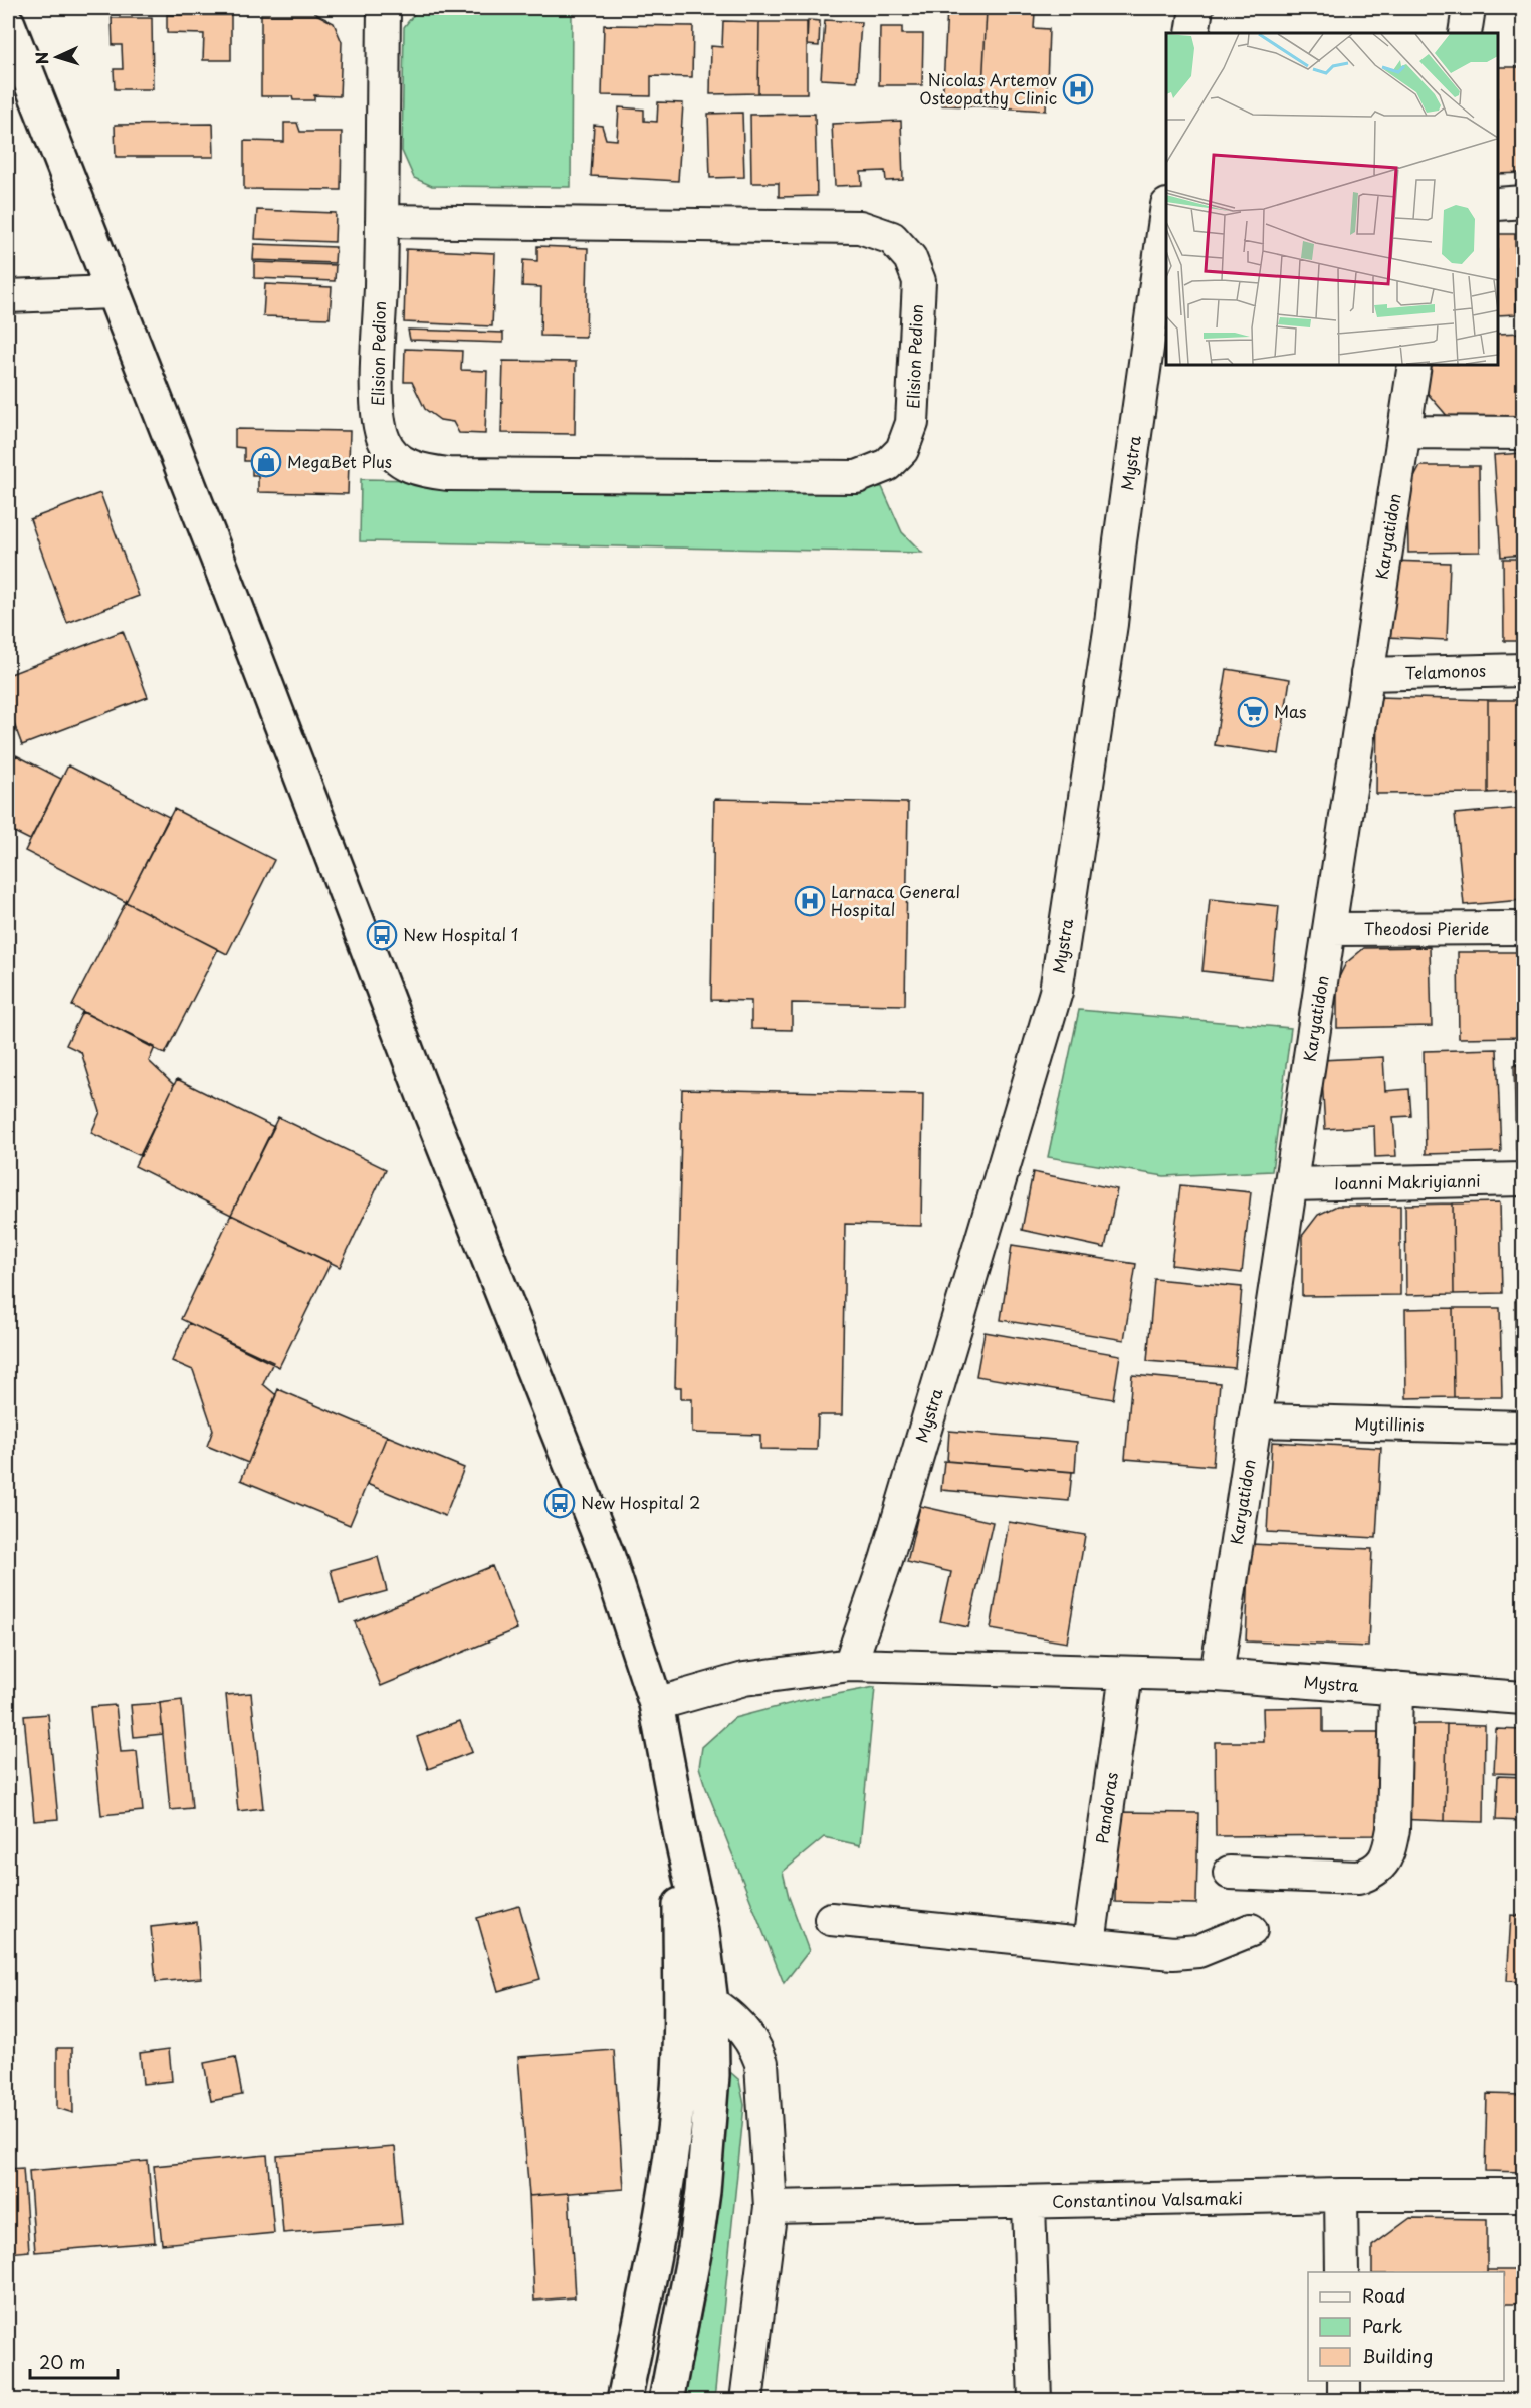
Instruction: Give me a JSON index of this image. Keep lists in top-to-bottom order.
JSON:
{
  "streets": {
    "street": [
      "Elision Pedion",
      "Mystra",
      "Karyatidon",
      "Telamonos",
      "Theodosi Pieride",
      "Ioanni Makriyianni",
      "Mytillinis",
      "Pandoras",
      "Constantinou Valsamaki"
    ]
  },
  "crossings": [
    ["Mystra", "Karyatidon"],
    ["Mystra", "Pandoras"],
    ["Karyatidon", "Telamonos"],
    ["Karyatidon", "Theodosi Pieride"],
    ["Karyatidon", "Ioanni Makriyianni"],
    ["Karyatidon", "Mytillinis"]
  ],
  "places": {
    "hospital": ["Nicolas Artemov Osteopathy Clinic", "Larnaca General Hospital"],
    "shop": ["MegaBet Plus"],
    "supermarket": ["Mas"],
    "bus stop": ["New Hospital 1", "New Hospital 2"]
  },
  "legend": ["Road", "Park", "Building"],
  "scale_bar": "20 m",
  "north": "left"
}
